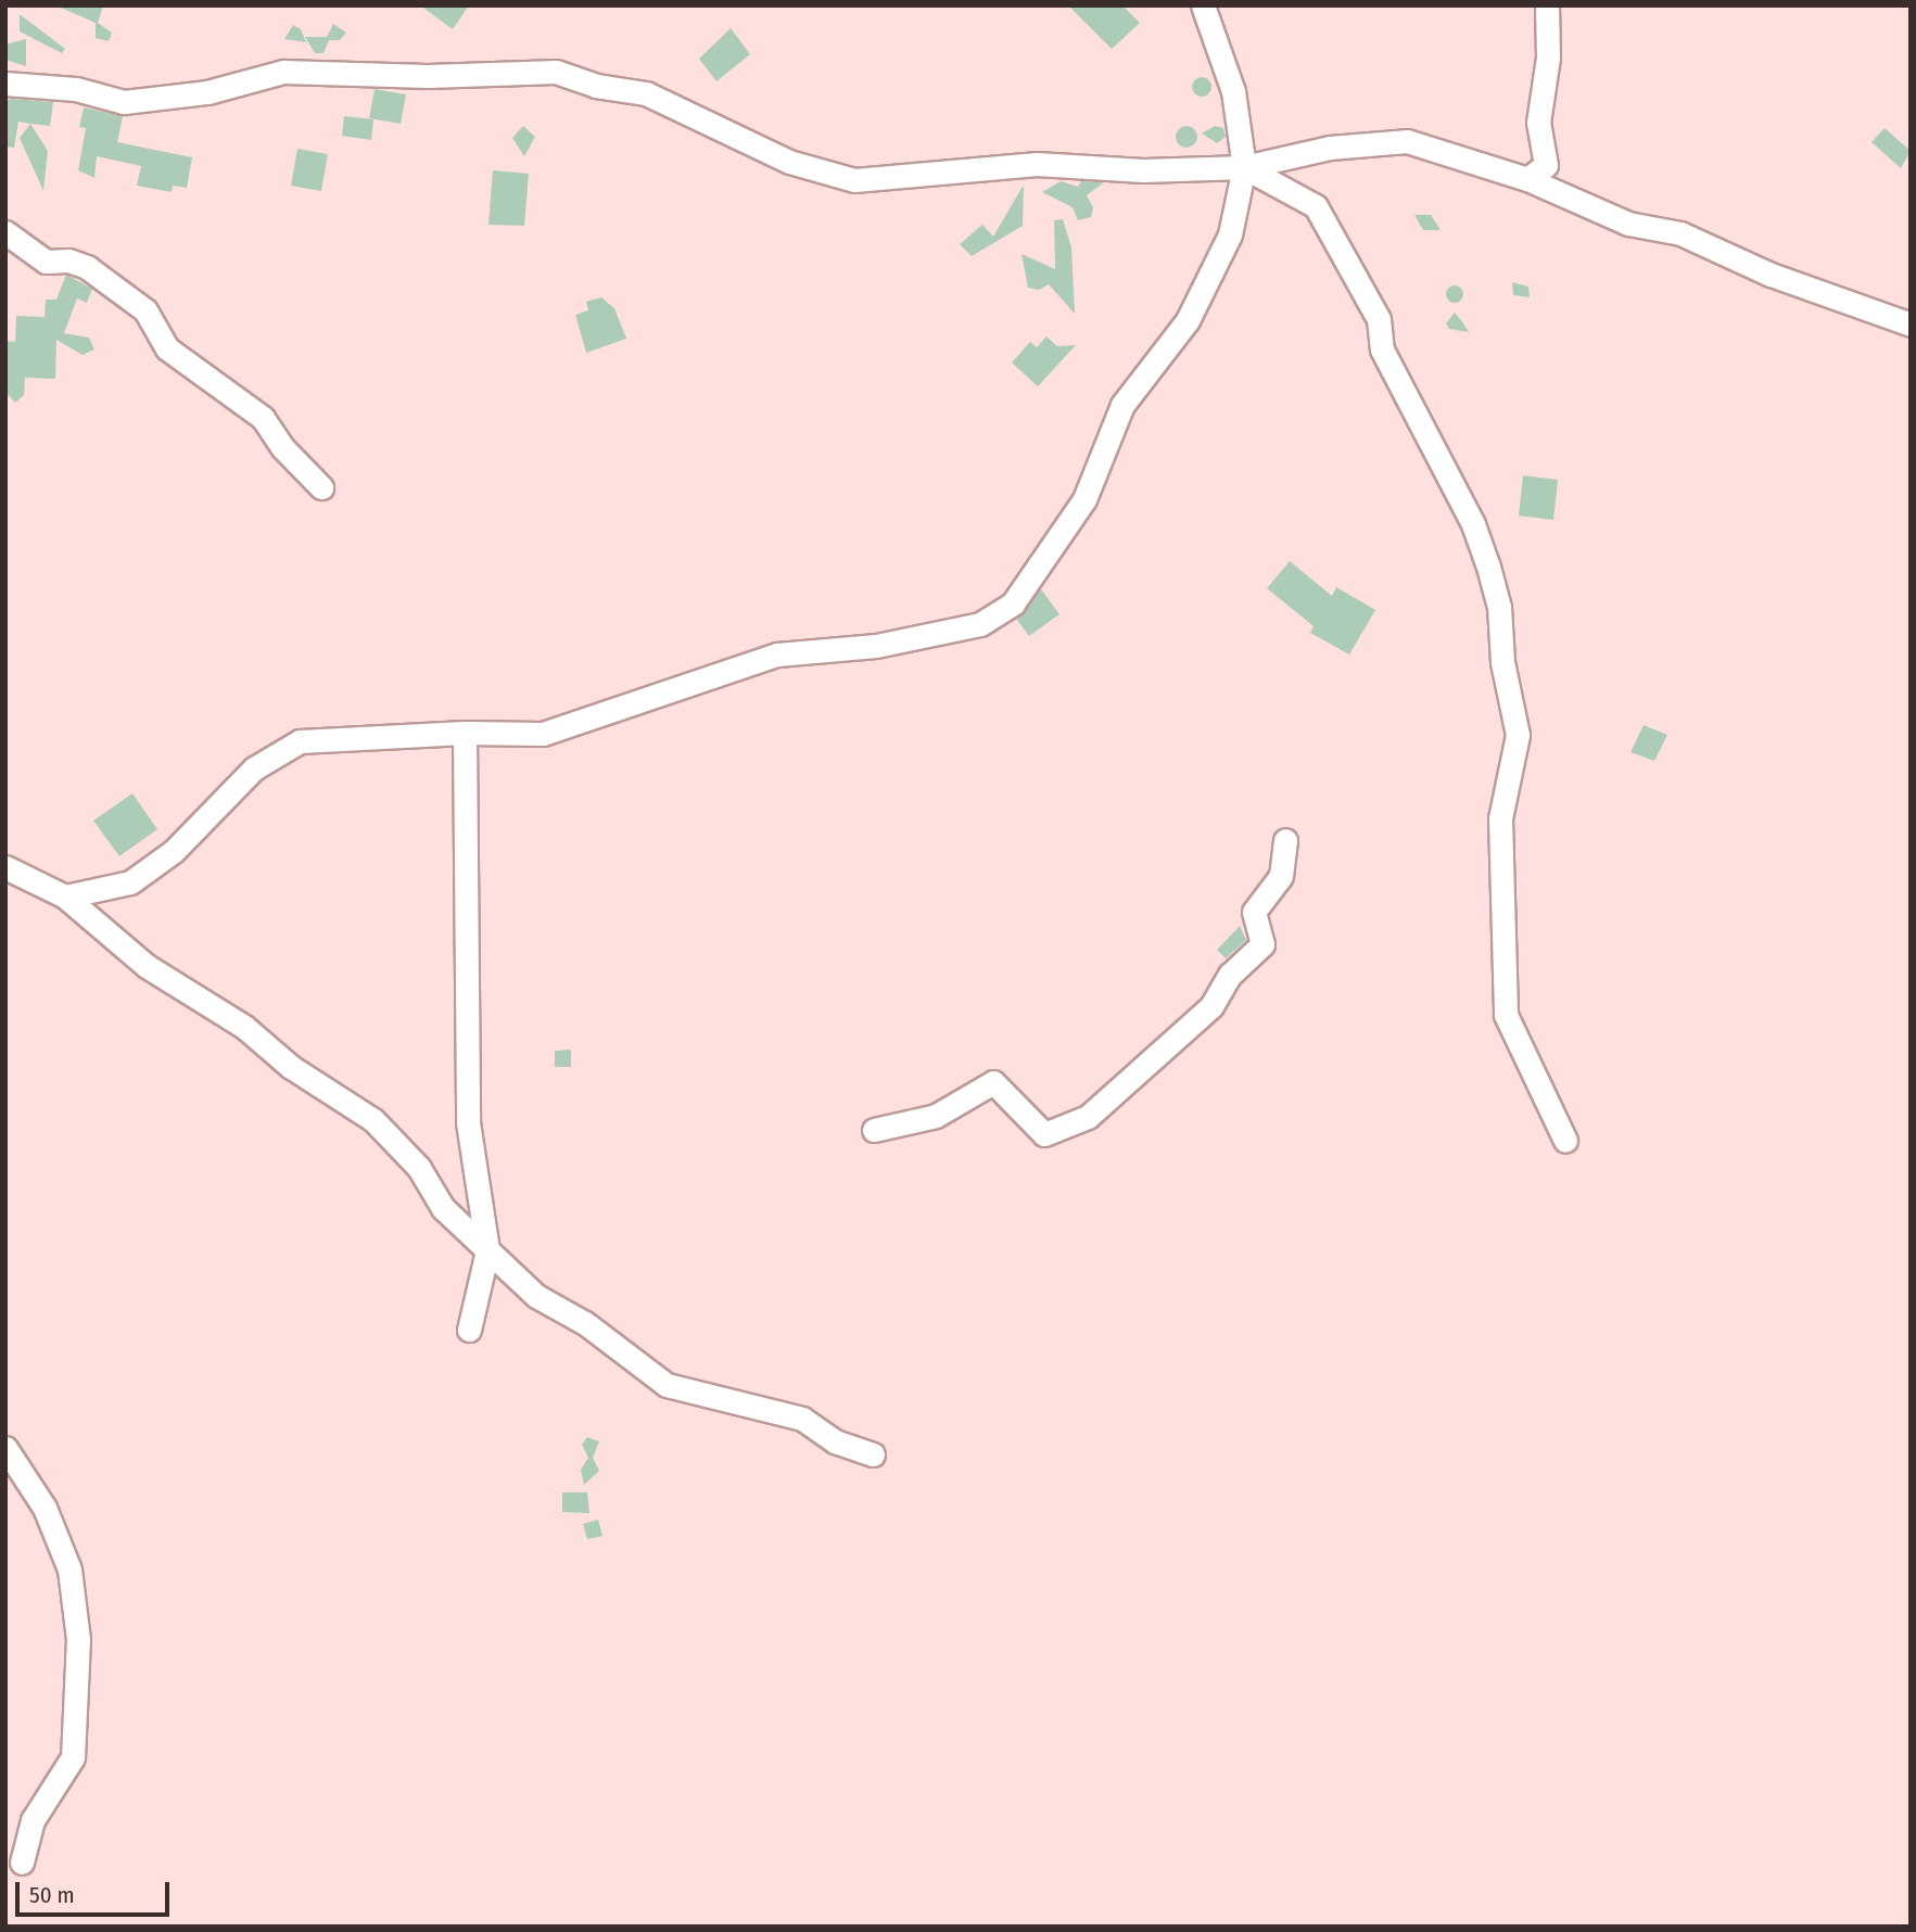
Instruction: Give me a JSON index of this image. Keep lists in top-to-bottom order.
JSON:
{
  "scale_bar": "50 m"
}
